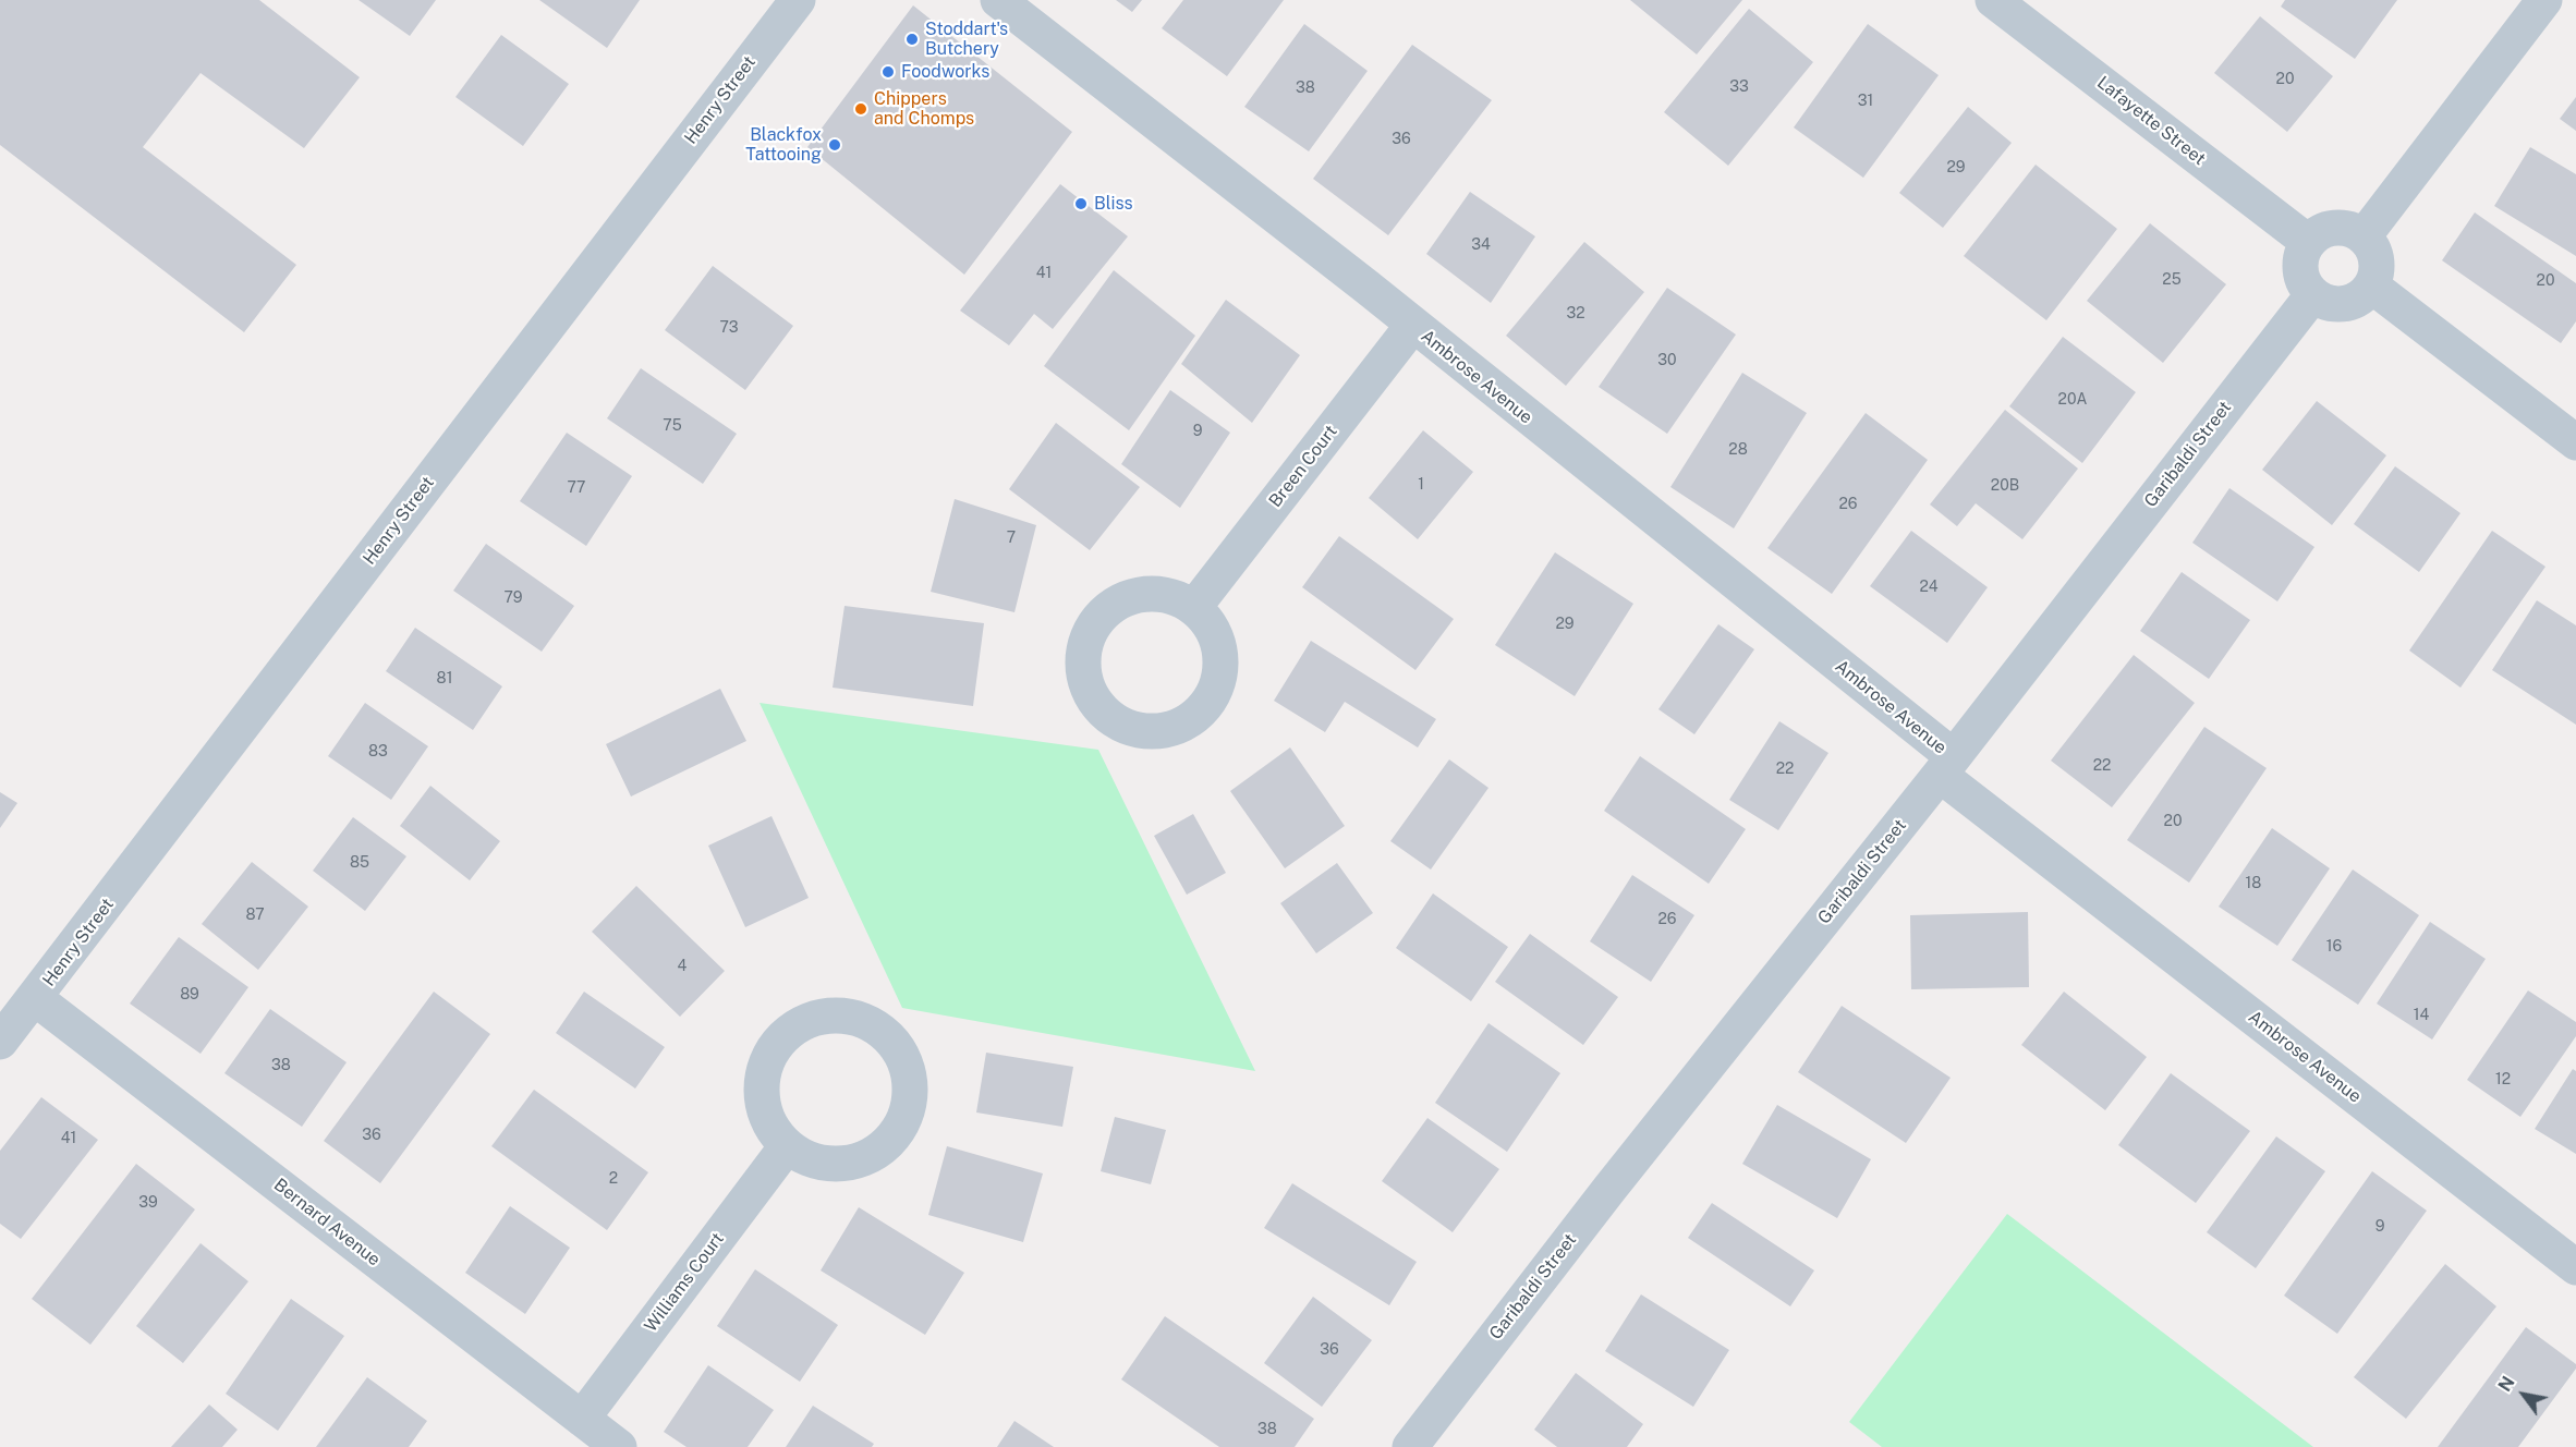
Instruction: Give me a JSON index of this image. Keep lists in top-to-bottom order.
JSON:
{
  "streets": {
    "street": [
      "Henry Street",
      "Lafayette Street",
      "Ambrose Avenue",
      "Garibaldi Street",
      "Breen Court",
      "Bernard Avenue",
      "Williams Court"
    ]
  },
  "crossings": [
    ["Henry Street", "Bernard Avenue"],
    ["Lafayette Street", "Garibaldi Street"],
    ["Ambrose Avenue", "Garibaldi Street"],
    ["Ambrose Avenue", "Breen Court"],
    ["Bernard Avenue", "Williams Court"]
  ],
  "places": [
    "Stoddart's Butchery",
    "Foodworks",
    "Chippers and Chomps",
    "Blackfox Tattooing",
    "Bliss"
  ],
  "house_numbers": [
    "20",
    "33",
    "38",
    "31",
    "36",
    "29",
    "34",
    "41",
    "25",
    "20",
    "32",
    "73",
    "30",
    "20A",
    "75",
    "9",
    "28",
    "1",
    "20B",
    "77",
    "26",
    "7",
    "24",
    "79",
    "29",
    "81",
    "83",
    "22",
    "22",
    "20",
    "85",
    "18",
    "87",
    "26",
    "16",
    "4",
    "89",
    "14",
    "38",
    "12",
    "36",
    "41",
    "2",
    "39",
    "9",
    "36",
    "38"
  ],
  "north": "top left"
}
